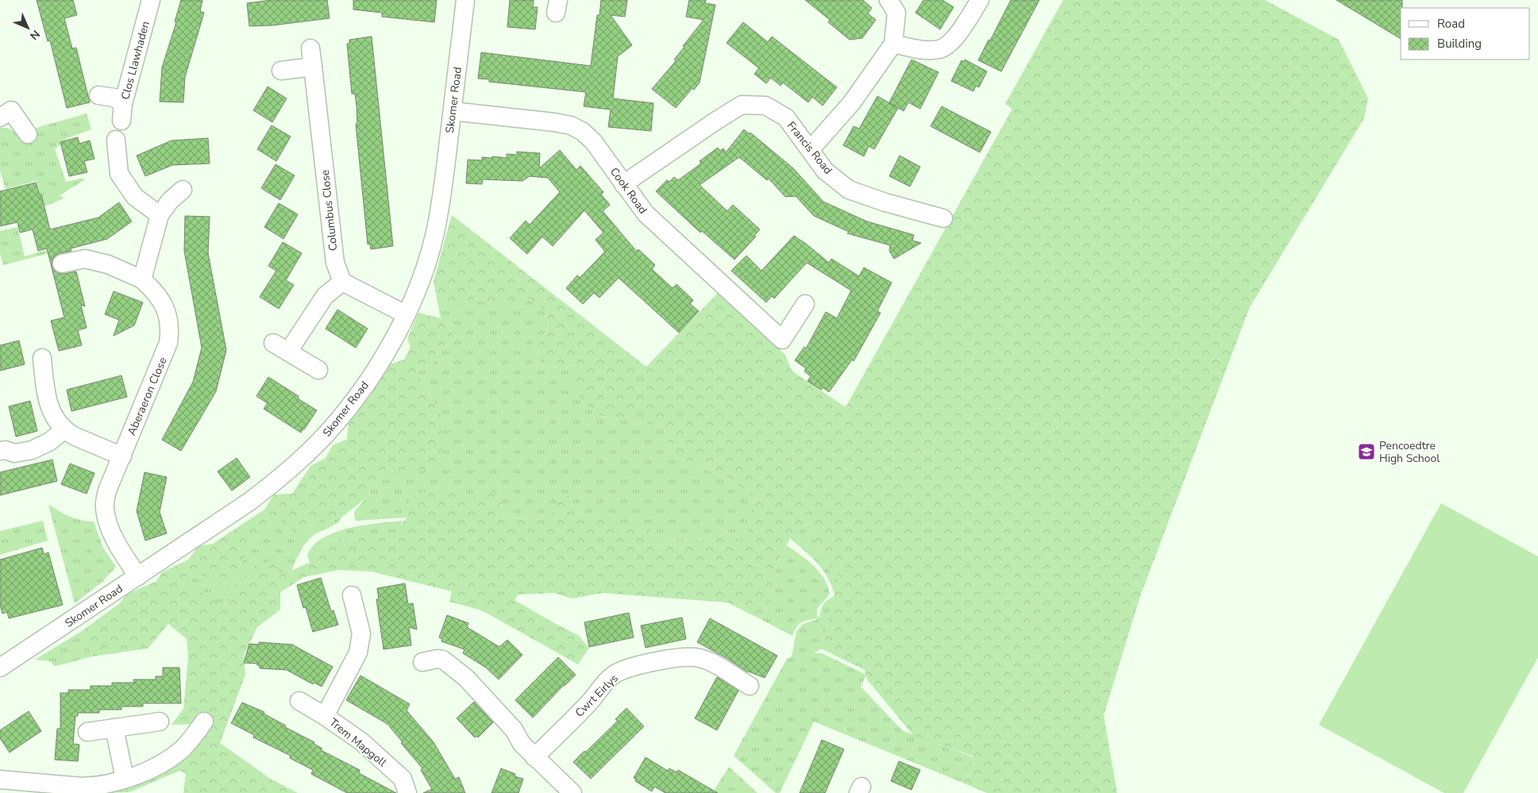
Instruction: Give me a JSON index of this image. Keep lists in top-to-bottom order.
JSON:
{
  "streets": {
    "street": [
      "Clos Llawhaden",
      "Skomer Road",
      "Francis Road",
      "Cook Road",
      "Columbus Close",
      "Aberaeron Close",
      "Cwrt Eirlys",
      "Trem Mapgoll"
    ]
  },
  "crossings": [
    ["Skomer Road", "Cook Road"],
    ["Skomer Road", "Aberaeron Close"],
    ["Francis Road", "Cook Road"]
  ],
  "places": {
    "school or university": ["Pencoedtre High School"]
  },
  "legend": ["Road", "Building"],
  "north": "bottom right"
}
